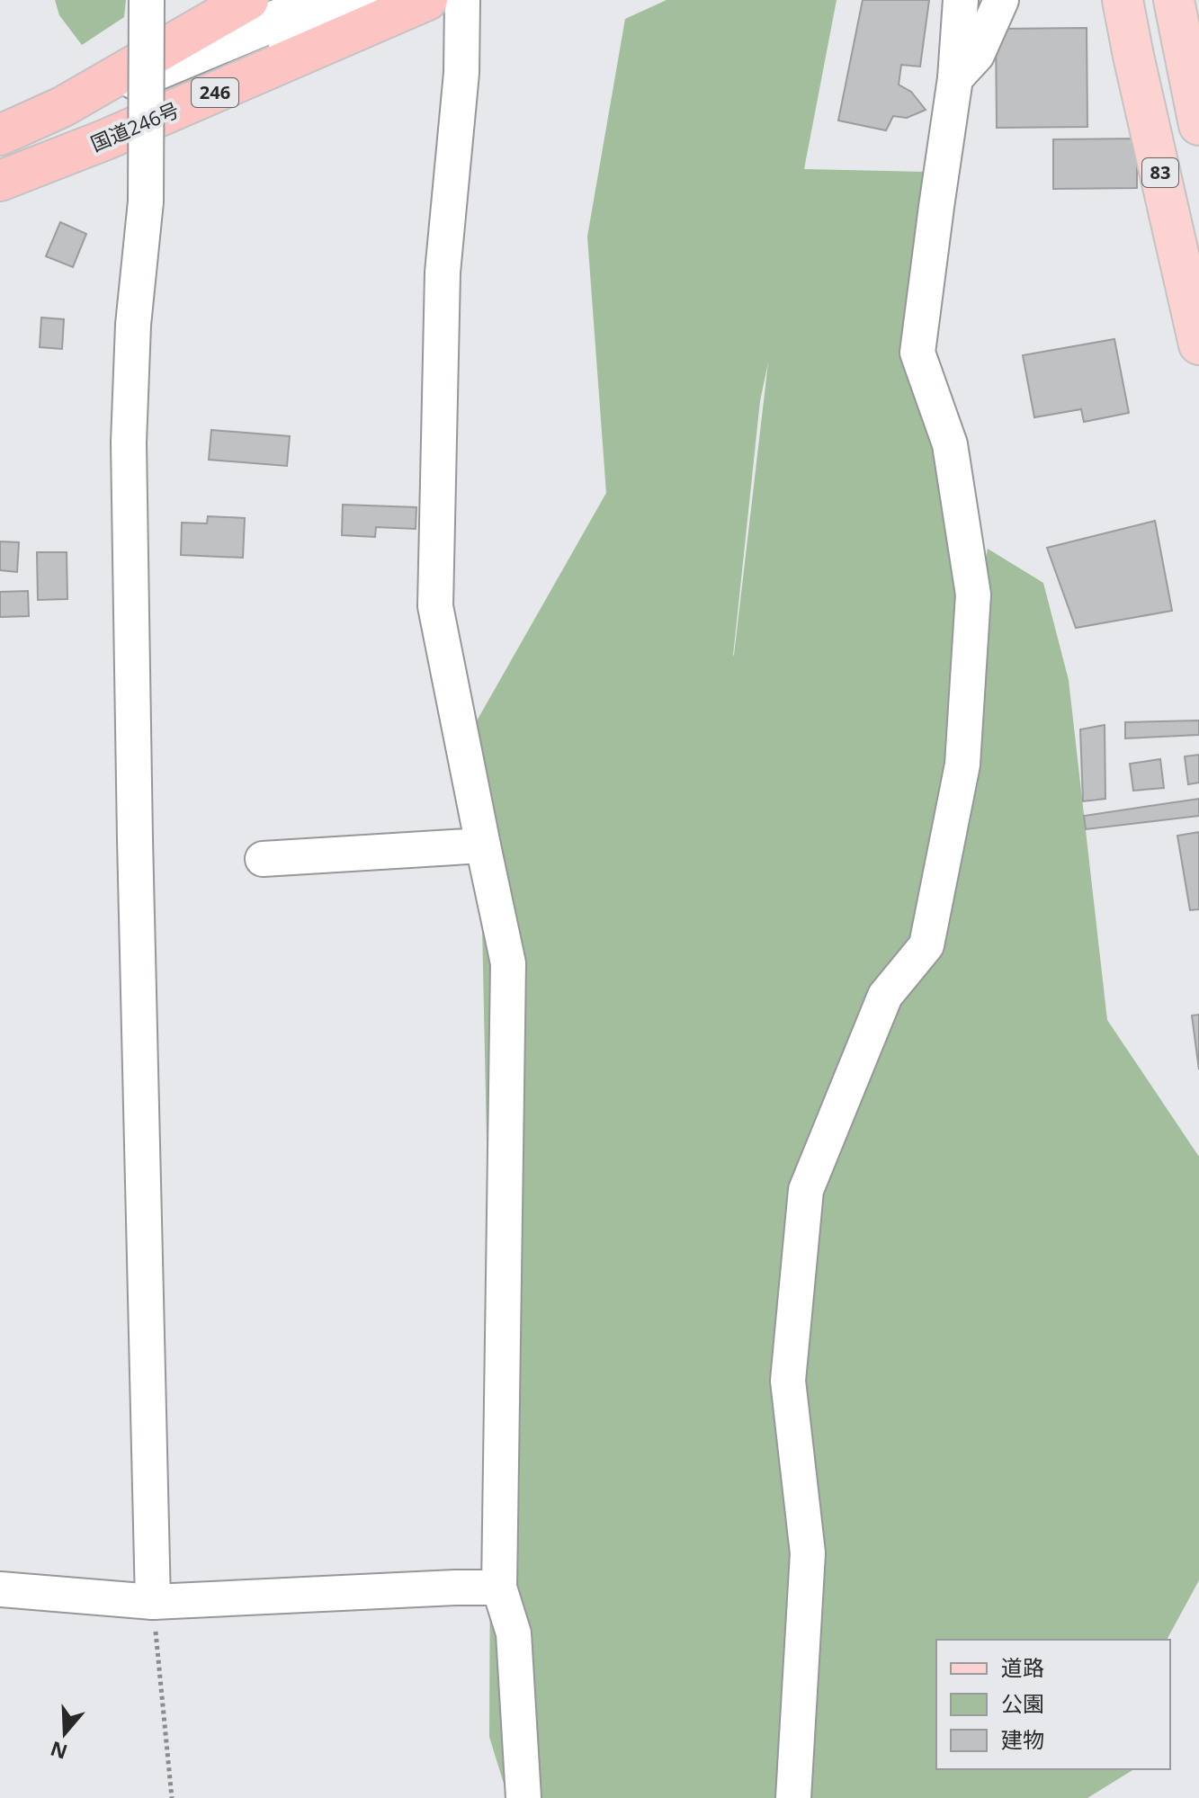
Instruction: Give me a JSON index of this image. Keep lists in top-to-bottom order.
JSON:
{
  "streets": {
    "highway": ["246", "国道246号"],
    "main road": ["83"]
  },
  "legend": ["道路", "公園", "建物"],
  "north": "bottom"
}
